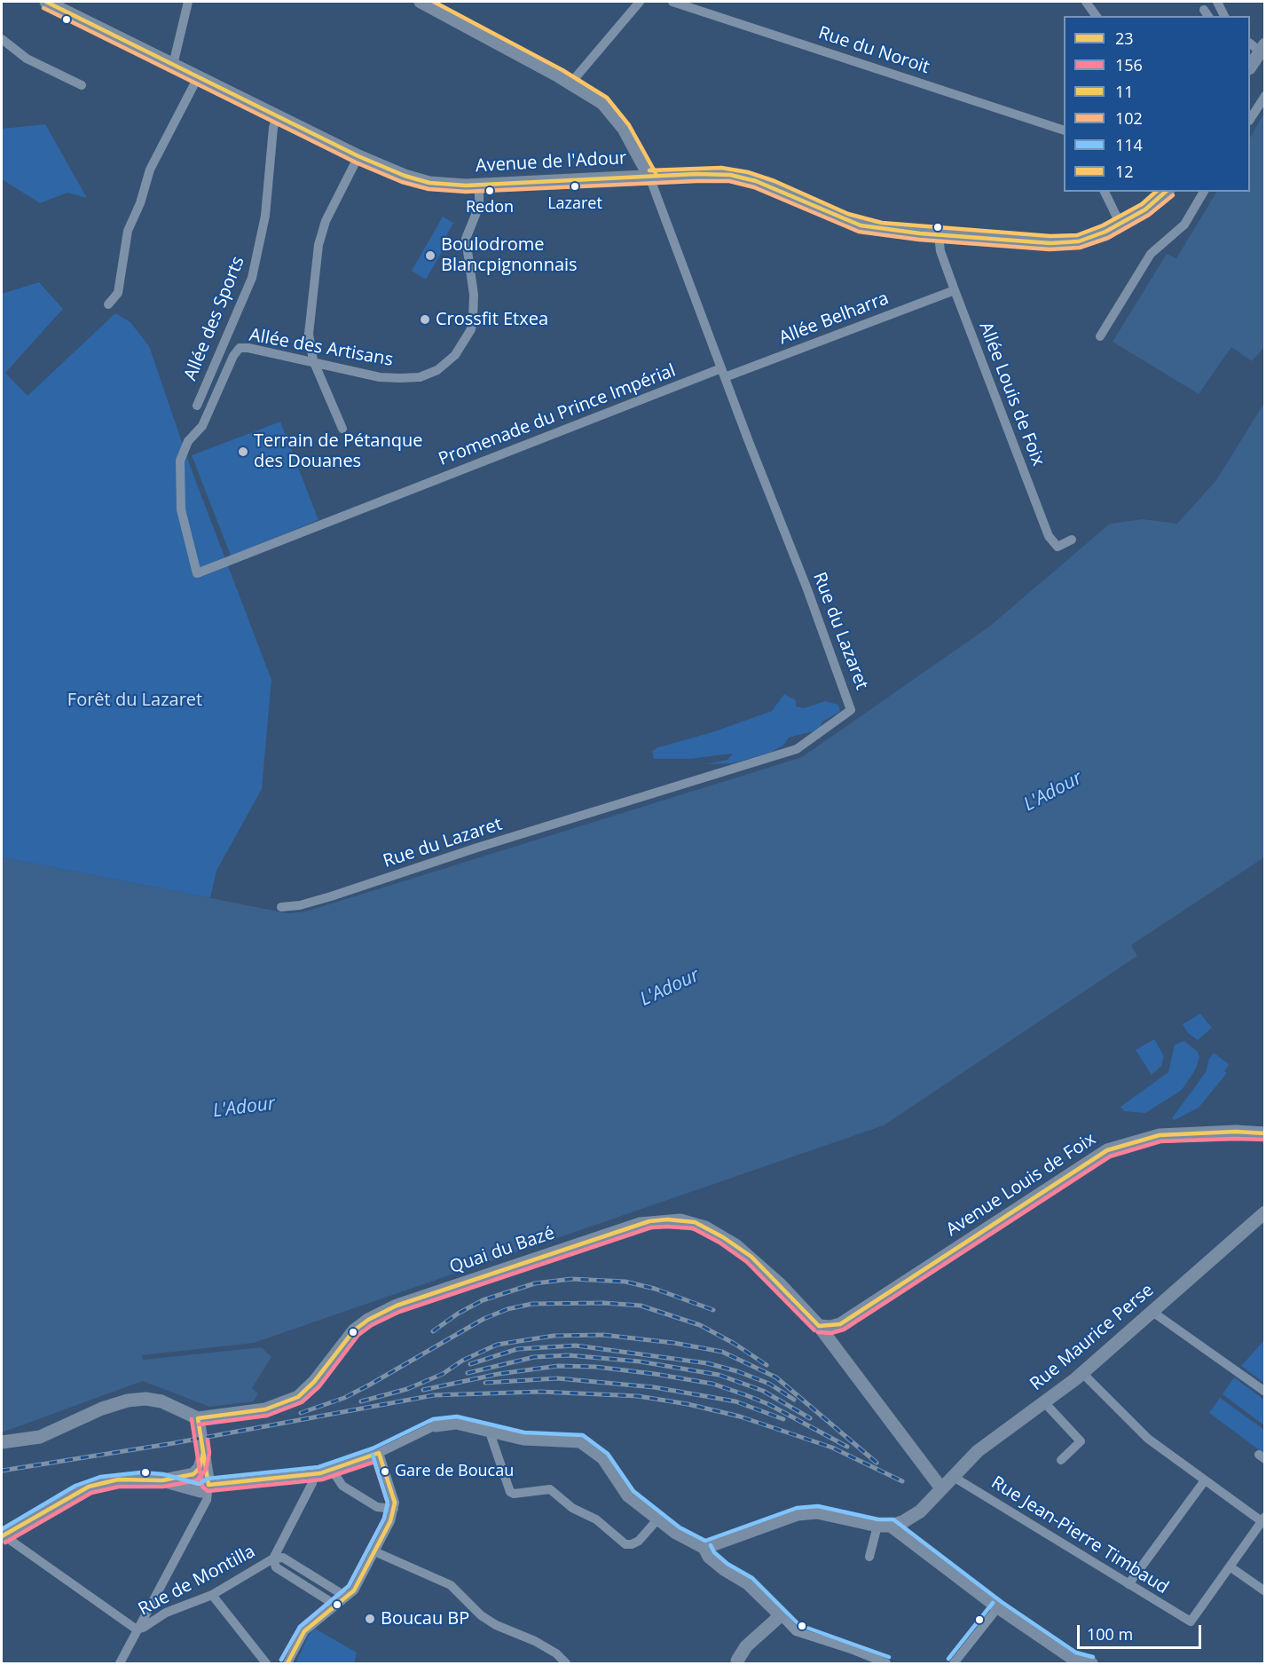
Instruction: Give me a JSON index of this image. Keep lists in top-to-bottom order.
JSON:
{
  "streets": {
    "main road": [
      "Avenue de l'Adour",
      "Avenue Louis de Foix",
      "Quai du Bazé",
      "Rue Maurice Perse"
    ],
    "street": [
      "Rue du Noroit",
      "Allée des Sports",
      "Allée Belharra",
      "Allée des Artisans",
      "Allée Louis de Foix",
      "Promenade du Prince Impérial",
      "Rue du Lazaret",
      "Rue Jean-Pierre Timbaud",
      "Rue de Montilla"
    ]
  },
  "crossings": [
    ["Avenue de l'Adour", "Allée des Sports"],
    ["Avenue de l'Adour", "Allée des Artisans"],
    ["Avenue de l'Adour", "Allée Louis de Foix"],
    ["Avenue de l'Adour", "Rue du Lazaret"],
    ["Allée Belharra", "Allée Louis de Foix"],
    ["Allée Belharra", "Promenade du Prince Impérial"],
    ["Allée Belharra", "Rue du Lazaret"],
    ["Allée des Artisans", "Promenade du Prince Impérial"],
    ["Promenade du Prince Impérial", "Rue du Lazaret"],
    ["Avenue Louis de Foix", "Quai du Bazé"],
    ["Quai du Bazé", "Rue Maurice Perse"],
    ["Rue Maurice Perse", "Rue Jean-Pierre Timbaud"]
  ],
  "water": ["L'Adour"],
  "parks": ["Forêt du Lazaret"],
  "places": [
    "Lazaret",
    "Redon",
    "Boulodrome Blancpignonnais",
    "Crossfit Etxea",
    "Terrain de Pétanque des Douanes",
    "Gare de Boucau",
    "Boucau BP"
  ],
  "lines": [
    "transit line 11",
    "transit line 12",
    "transit line 102",
    "transit line 23",
    "transit line 156",
    "transit line 114"
  ],
  "legend": [
    "23",
    "156",
    "11",
    "102",
    "114",
    "12"
  ],
  "scale_bar": "100 m"
}
